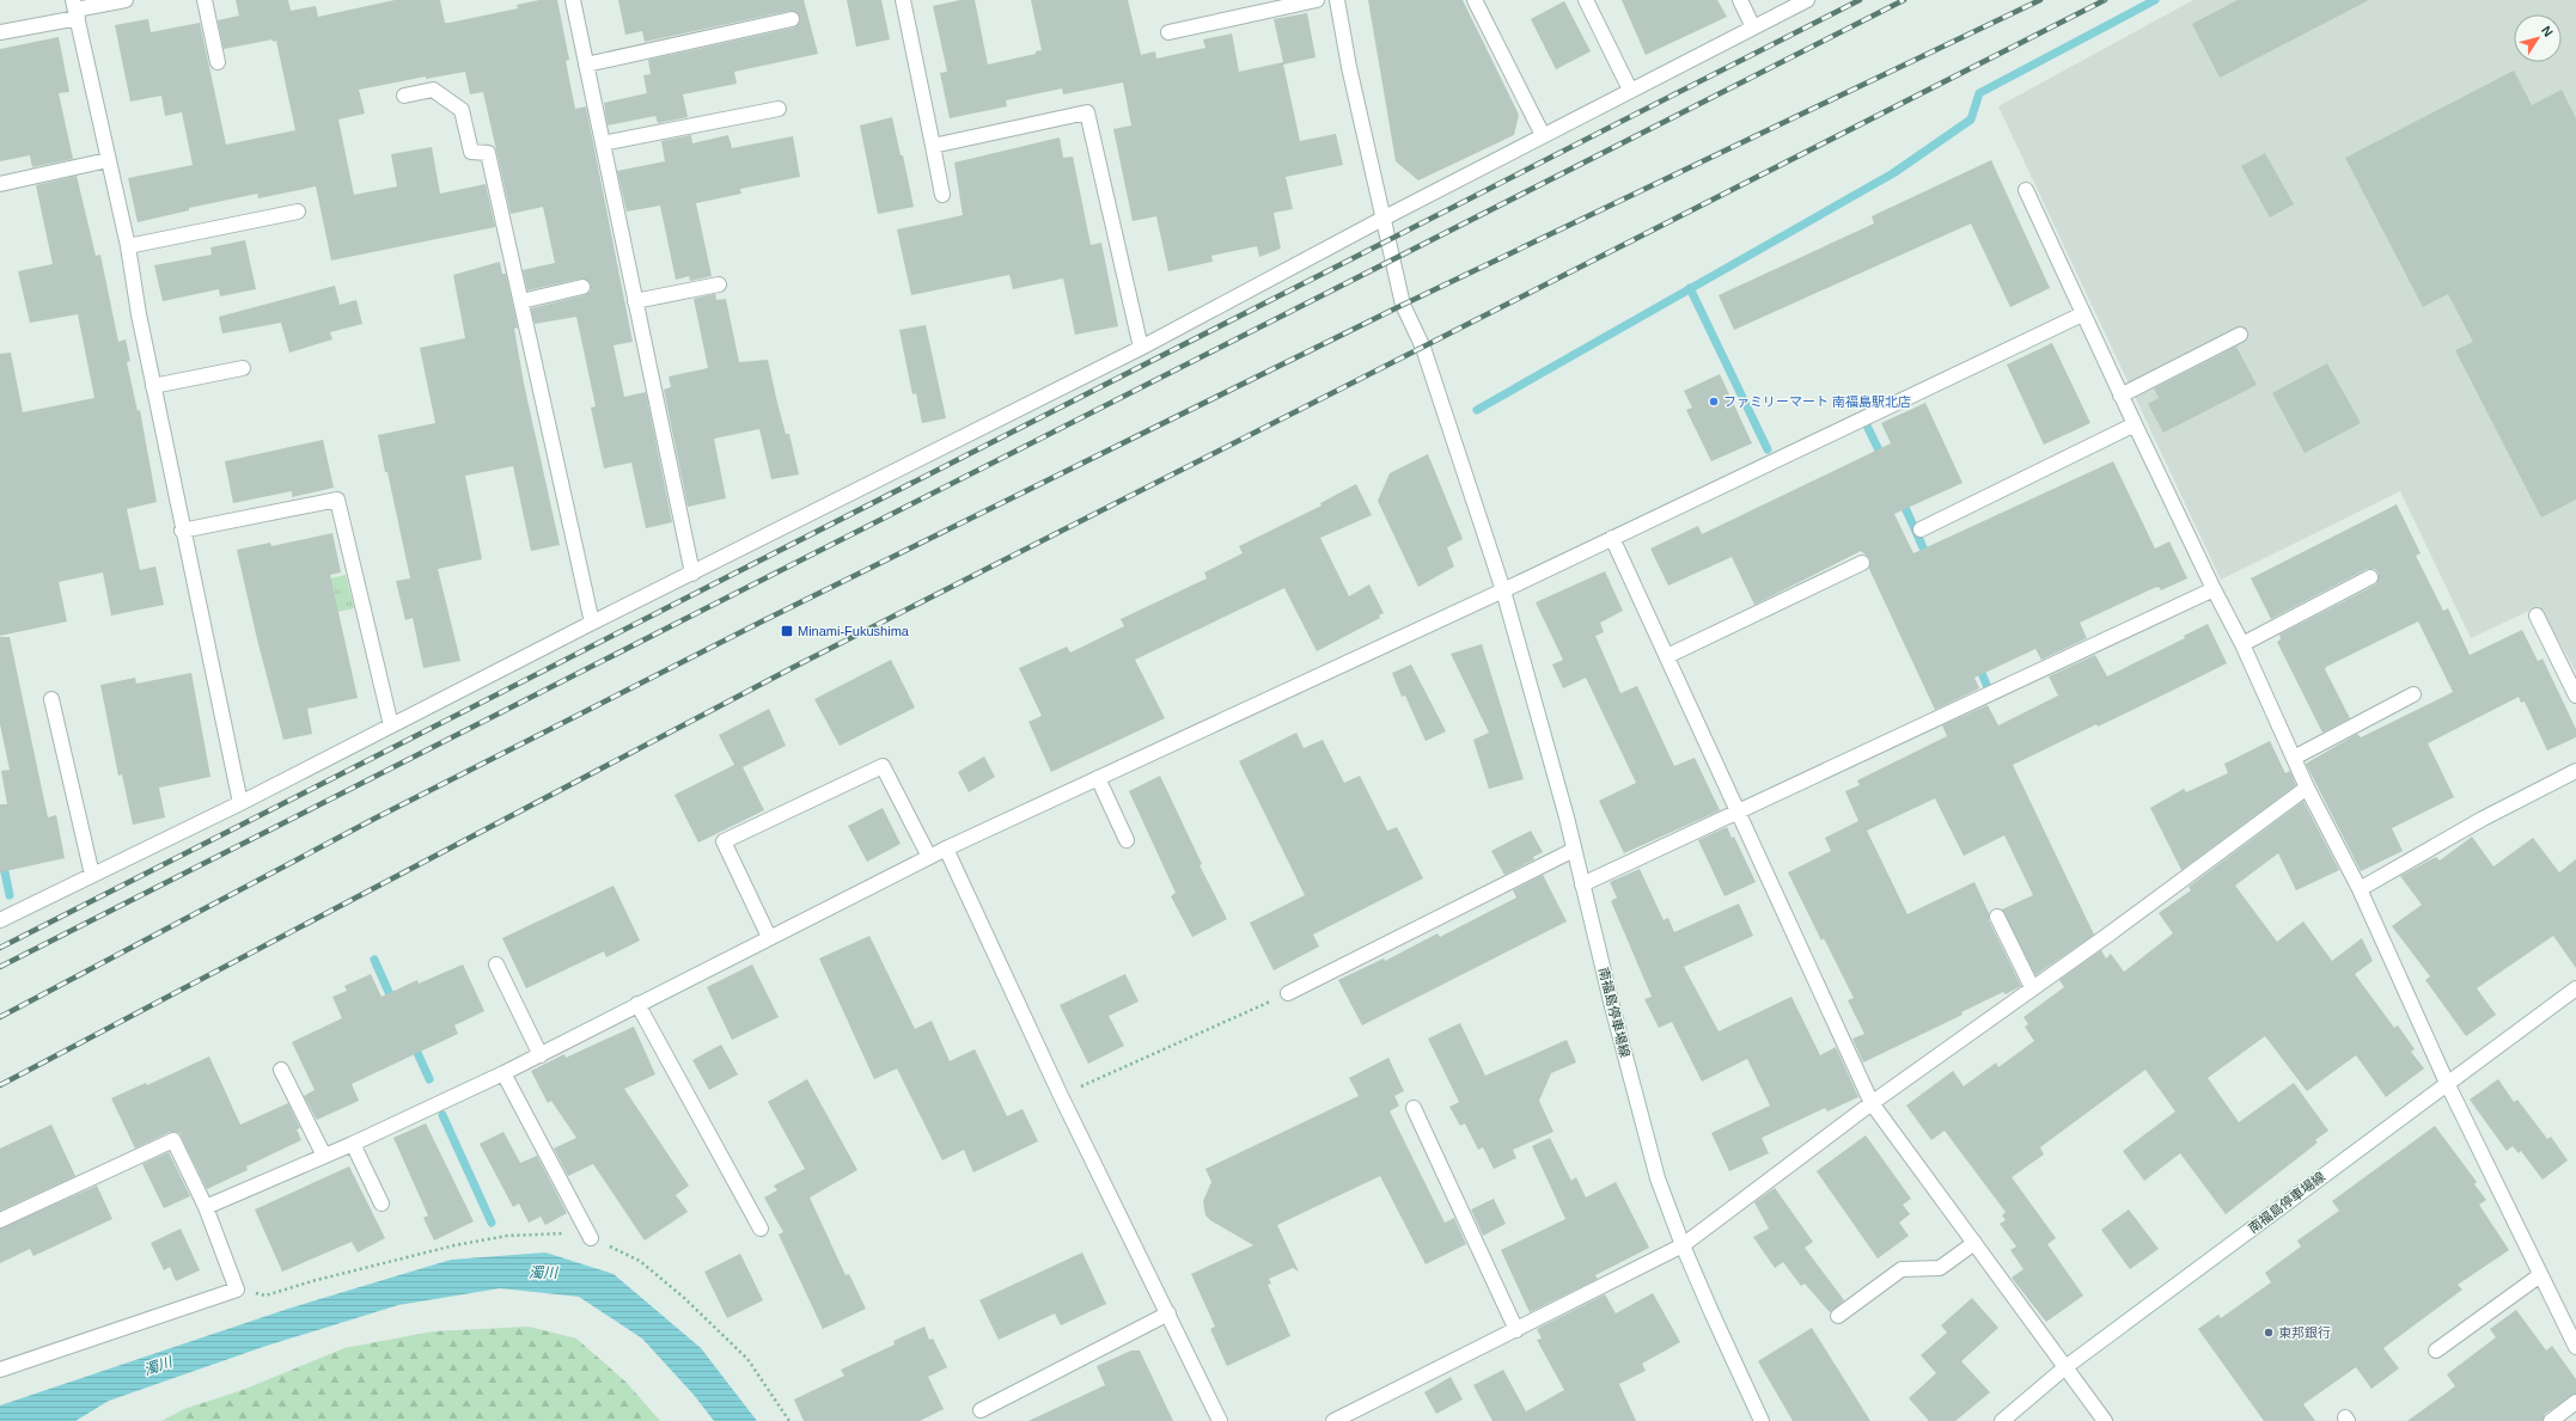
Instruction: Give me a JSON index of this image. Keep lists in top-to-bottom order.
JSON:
{
  "streets": {
    "street": ["南福島停車場線"]
  },
  "water": ["濁川"],
  "places": {
    "other": ["ファミリーマート 南福島駅北店", "東邦銀行"],
    "transit": ["Minami-Fukushima"]
  },
  "north": "top right"
}
